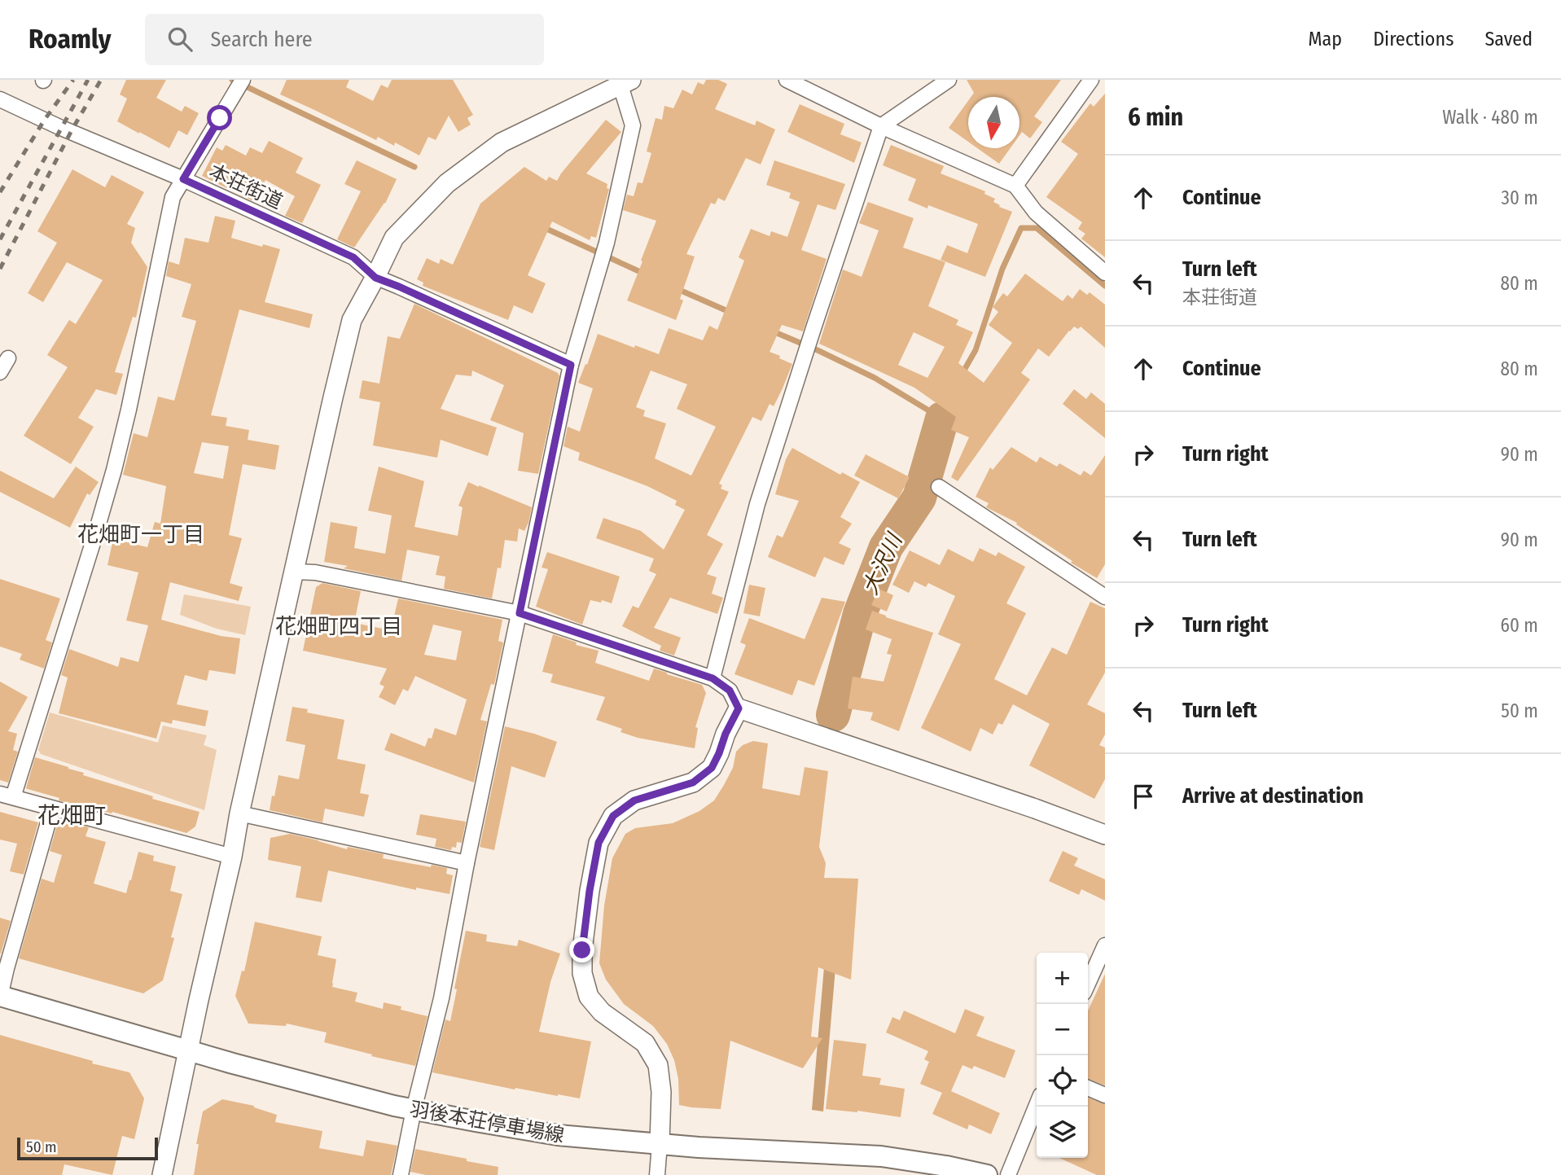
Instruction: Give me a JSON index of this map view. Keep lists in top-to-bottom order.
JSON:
{
  "streets": {
    "main road": ["羽後本荘停車場線"],
    "street": ["本荘街道"]
  },
  "districts": ["花畑町一丁目", "花畑町四丁目", "花畑町"],
  "water": ["大沢川"],
  "scale_bar": "50 m",
  "north": "bottom",
  "page": {
    "header": "Roamly",
    "search": "Search here",
    "nav": ["Map", "Directions", "Saved"],
    "heading": ["6 min", "Walk · 480 m"],
    "list": [
      ["Continue", "30 m"],
      ["Turn left", "本荘街道", "80 m"],
      ["Continue", "80 m"],
      ["Turn right", "90 m"],
      ["Turn left", "90 m"],
      ["Turn right", "60 m"],
      ["Turn left", "50 m"],
      "Arrive at destination"
    ],
    "map_buttons": ["+", "−"],
    "scale": "50 m"
  }
}
